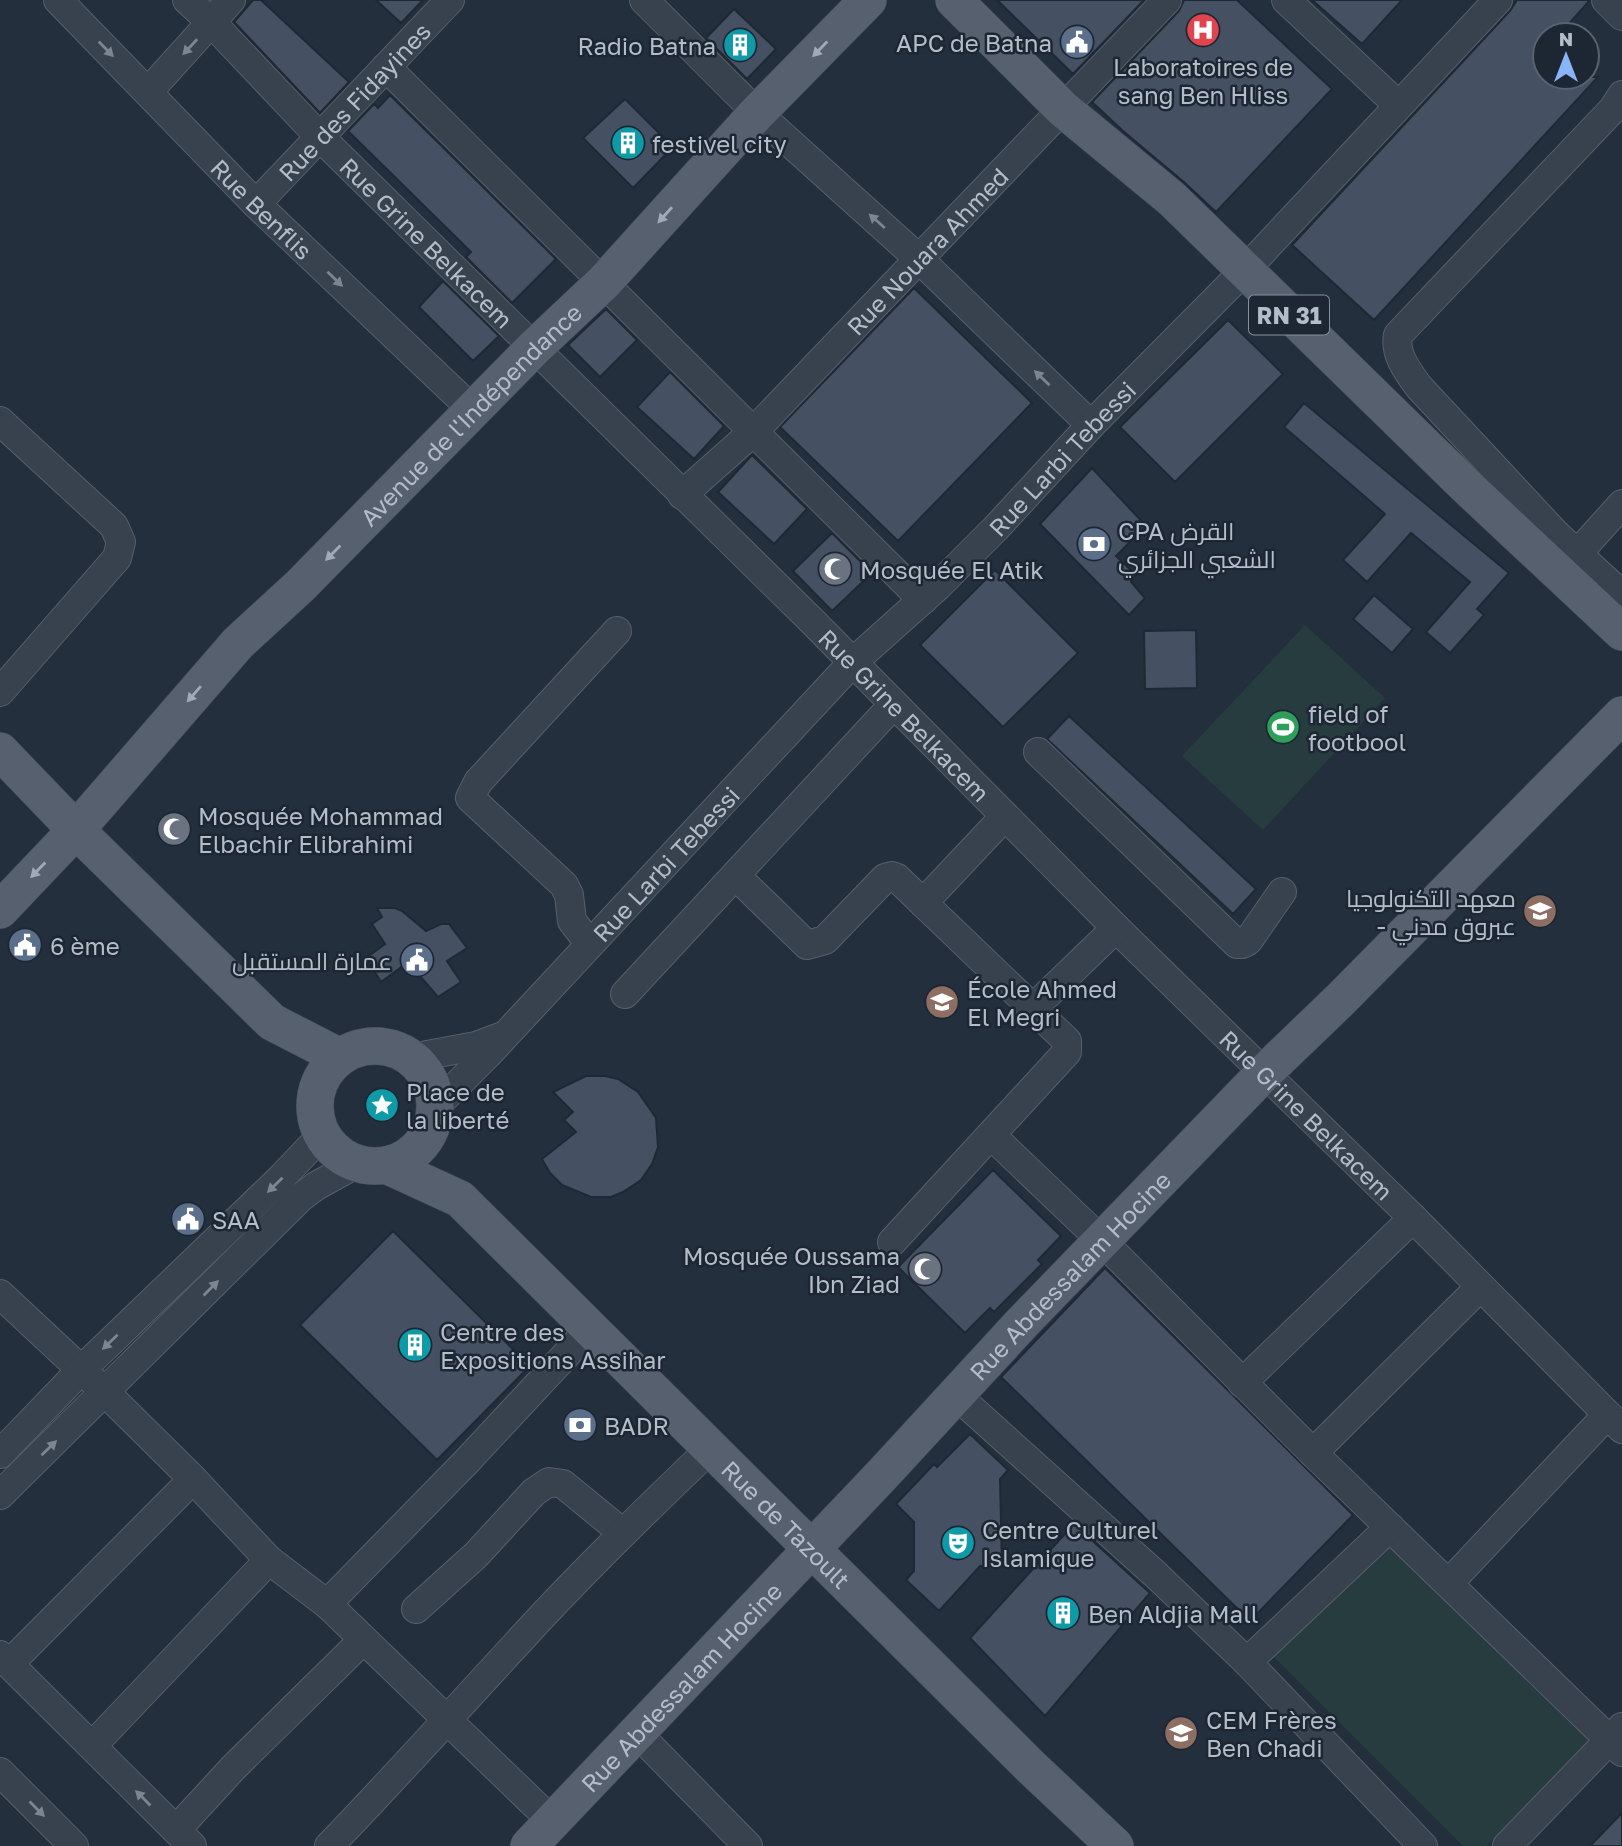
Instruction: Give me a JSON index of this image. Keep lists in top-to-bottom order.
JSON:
{
  "streets": {
    "main road": [
      "RN 31",
      "Avenue de l'Indépendance",
      "Rue Abdessalam Hocine",
      "Rue de Tazoult"
    ],
    "street": [
      "Rue des Fidayines",
      "Rue Benflis",
      "Rue Grine Belkacem",
      "Rue Nouara Ahmed",
      "Rue Larbi Tebessi"
    ]
  },
  "crossings": [
    ["Rue des Fidayines", "Rue Benflis"],
    ["Rue des Fidayines", "Rue Grine Belkacem"],
    ["Rue Benflis", "Avenue de l'Indépendance"],
    ["Rue Grine Belkacem", "Rue Nouara Ahmed"],
    ["Rue Grine Belkacem", "Avenue de l'Indépendance"],
    ["Rue Grine Belkacem", "Rue Larbi Tebessi"],
    ["Rue Grine Belkacem", "Rue Abdessalam Hocine"],
    ["Rue Nouara Ahmed", "RN 31"],
    ["RN 31", "Rue Larbi Tebessi"],
    ["Rue Larbi Tebessi", "Rue de Tazoult"],
    ["Rue Abdessalam Hocine", "Rue de Tazoult"]
  ],
  "one_way": ["Avenue de l'Indépendance"],
  "places": {
    "hospital": ["Laboratoires de sang Ben Hliss"],
    "public building": [
      "APC de Batna",
      "6 ème",
      "عمارة المستقبل",
      "SAA"
    ],
    "building": [
      "Radio Batna",
      "festivel city",
      "Centre des Expositions Assihar",
      "Ben Aldjia Mall"
    ],
    "bank": ["CPA القرض الشعبي الجزائري", "BADR"],
    "mosque": ["Mosquée El Atik", "Mosquée Mohammad Elbachir Elibrahimi", "Mosquée Oussama Ibn Ziad"],
    "sports": ["field of footbool"],
    "school or university": ["معهد التكنولوجيا - عبروق مدني", "École Ahmed El Megri", "CEM Frères Ben Chadi"],
    "place": ["Place de la liberté"],
    "theatre": ["Centre Culturel Islamique"]
  },
  "north": "top"
}
